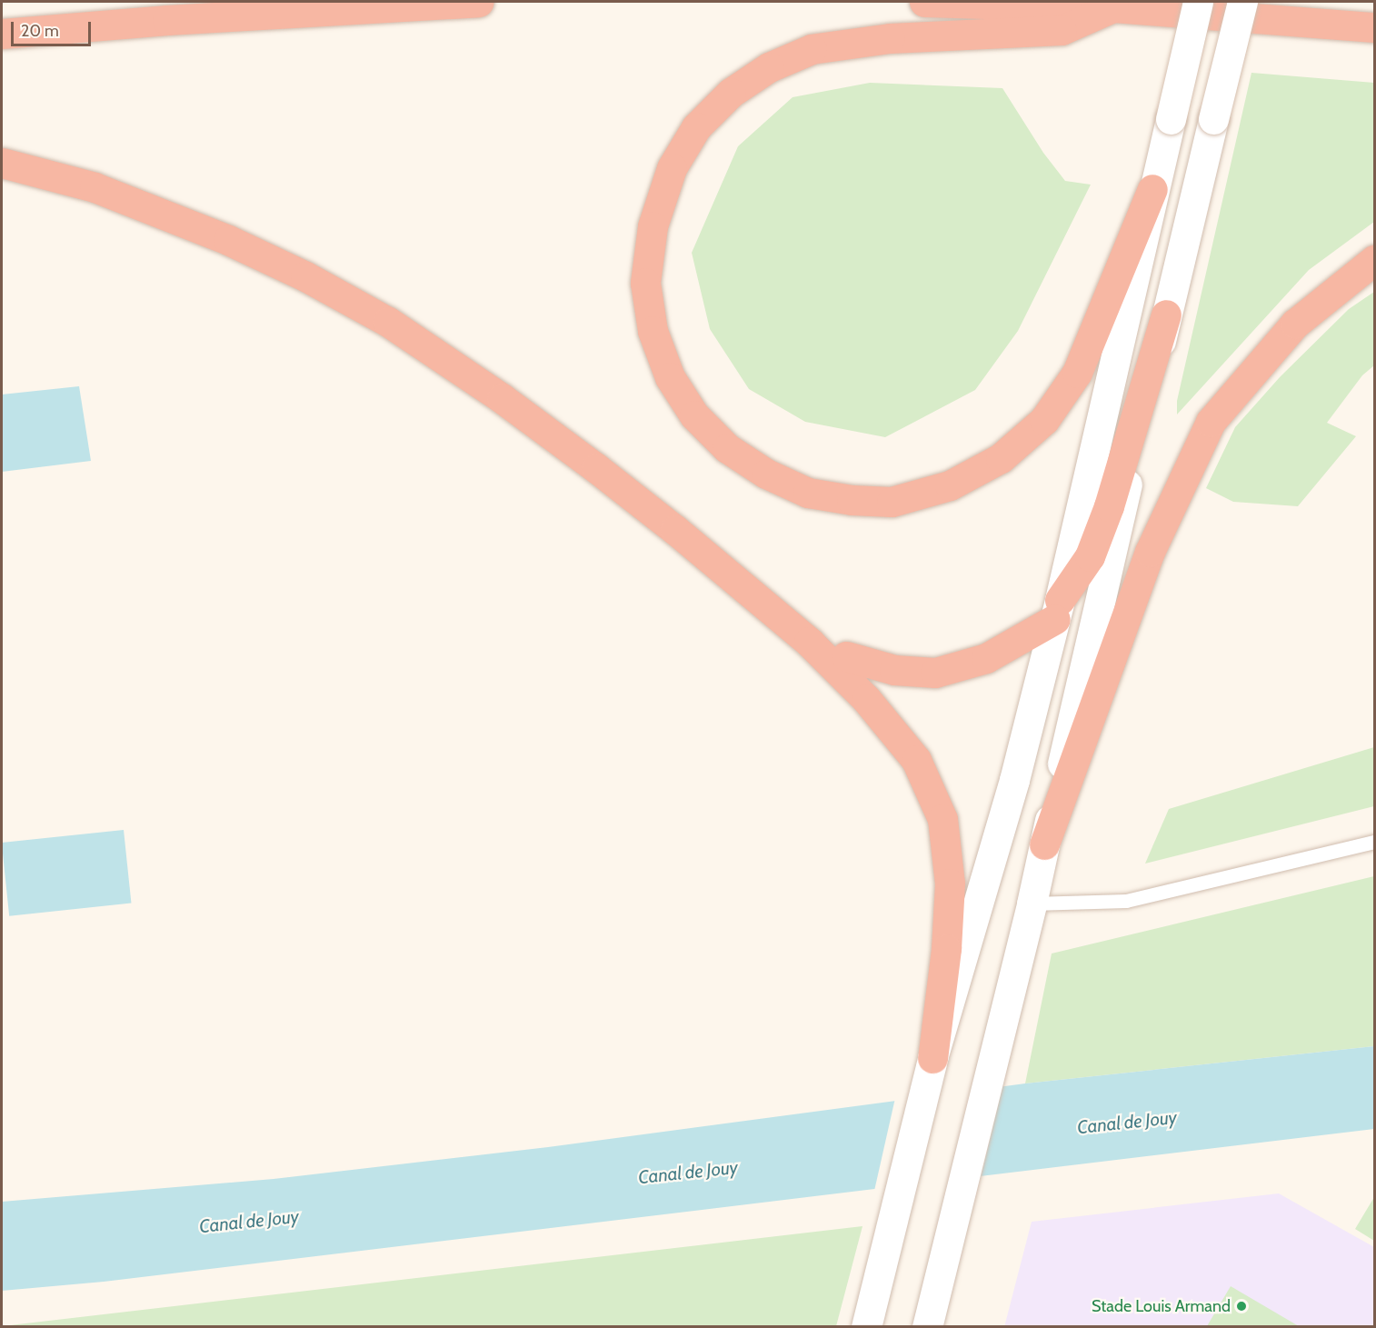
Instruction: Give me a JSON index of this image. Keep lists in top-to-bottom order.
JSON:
{
  "water": ["Canal de Jouy"],
  "places": ["Stade Louis Armand"],
  "scale_bar": "20 m"
}
